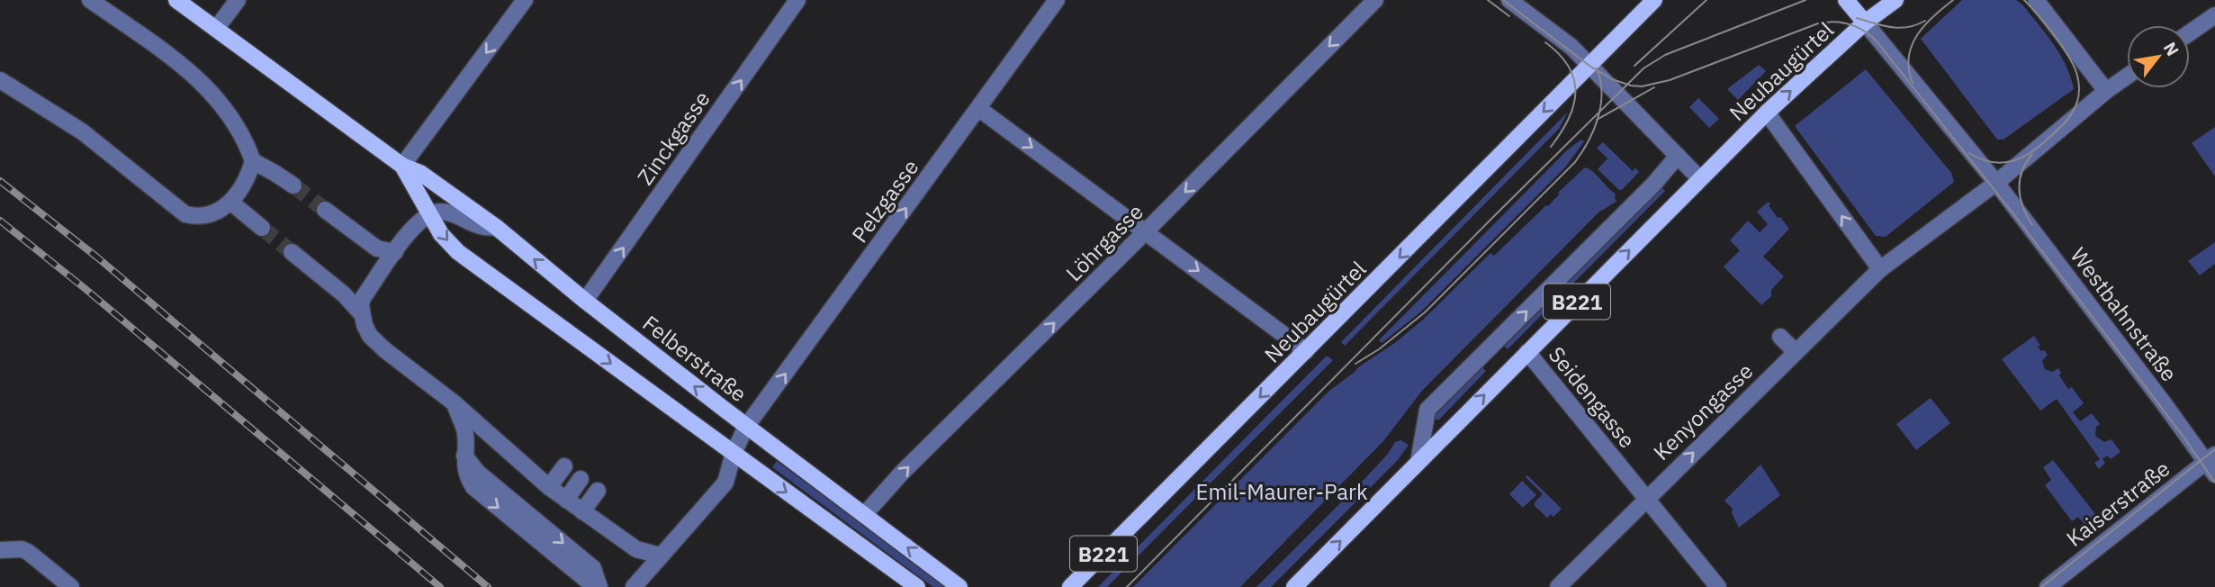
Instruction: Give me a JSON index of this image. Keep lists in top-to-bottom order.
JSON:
{
  "streets": {
    "main road": ["Neubaugürtel", "B221", "Felberstraße"],
    "street": [
      "Zinckgasse",
      "Pelzgasse",
      "Löhrgasse",
      "Westbahnstraße",
      "Seidengasse",
      "Kenyongasse",
      "Kaiserstraße"
    ]
  },
  "crossings": [
    ["Neubaugürtel", "Westbahnstraße"],
    ["Neubaugürtel", "Seidengasse"],
    ["Zinckgasse", "Felberstraße"],
    ["Pelzgasse", "Felberstraße"],
    ["Löhrgasse", "Felberstraße"],
    ["Westbahnstraße", "Kenyongasse"],
    ["Westbahnstraße", "Kaiserstraße"],
    ["Seidengasse", "Kenyongasse"]
  ],
  "one_way": ["Zinckgasse", "Pelzgasse"],
  "parks": ["Emil-Maurer-Park"],
  "north": "top right"
}
